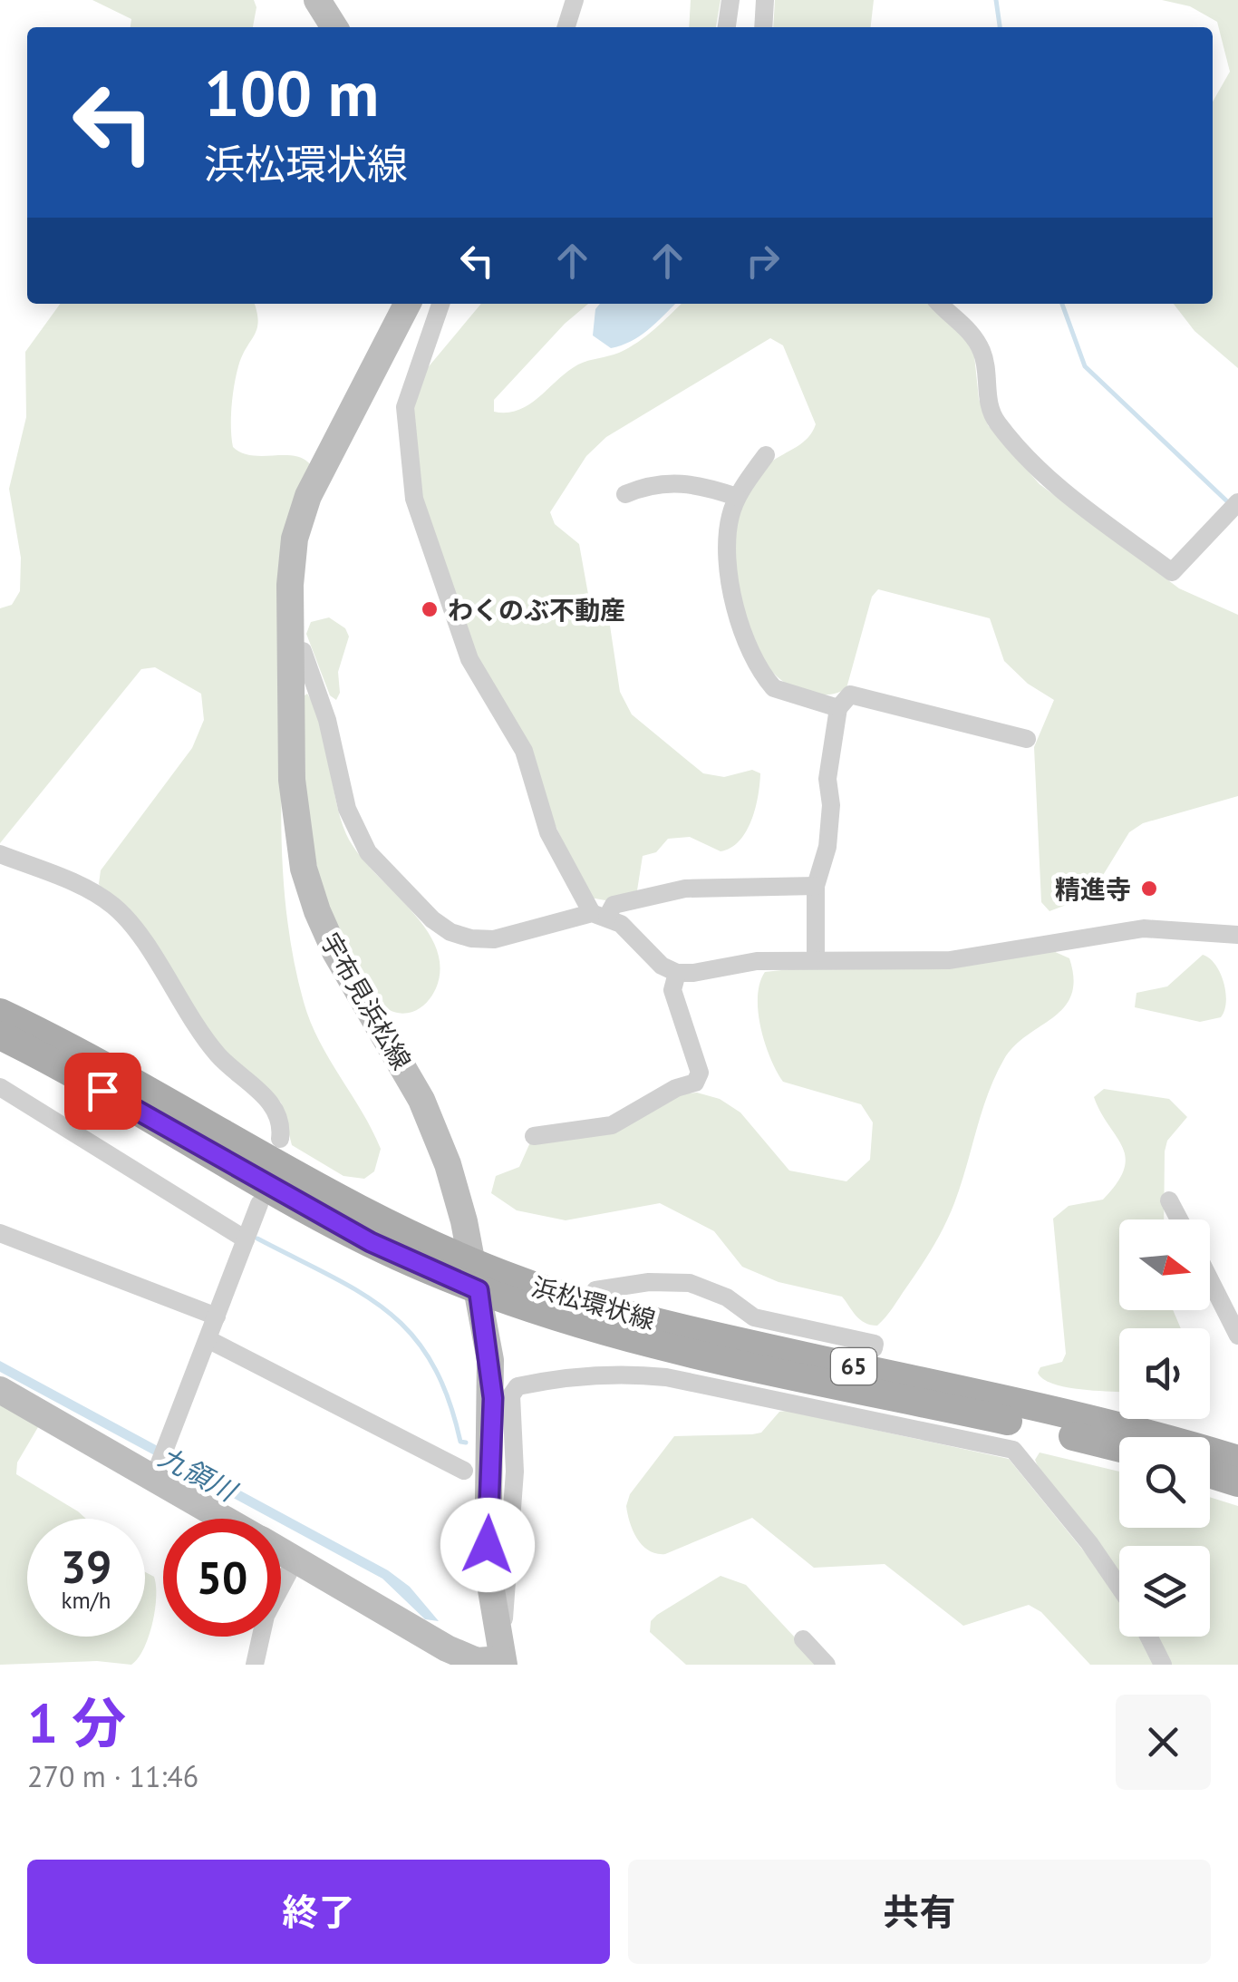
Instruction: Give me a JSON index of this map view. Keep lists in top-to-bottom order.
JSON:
{
  "streets": {
    "main road": ["宇布見浜松線", "浜松環状線", "65"]
  },
  "crossings": [
    ["宇布見浜松線", "浜松環状線"]
  ],
  "water": ["九領川"],
  "places": ["わくのぶ不動産", "精進寺"],
  "north": "right",
  "page": {
    "turn": ["100 m", "浜松環状線"],
    "speed": "39 km/h",
    "limit": "50",
    "heading": ["1 分", "270 m · 11:46"],
    "buttons": ["終了", "共有"]
  }
}
